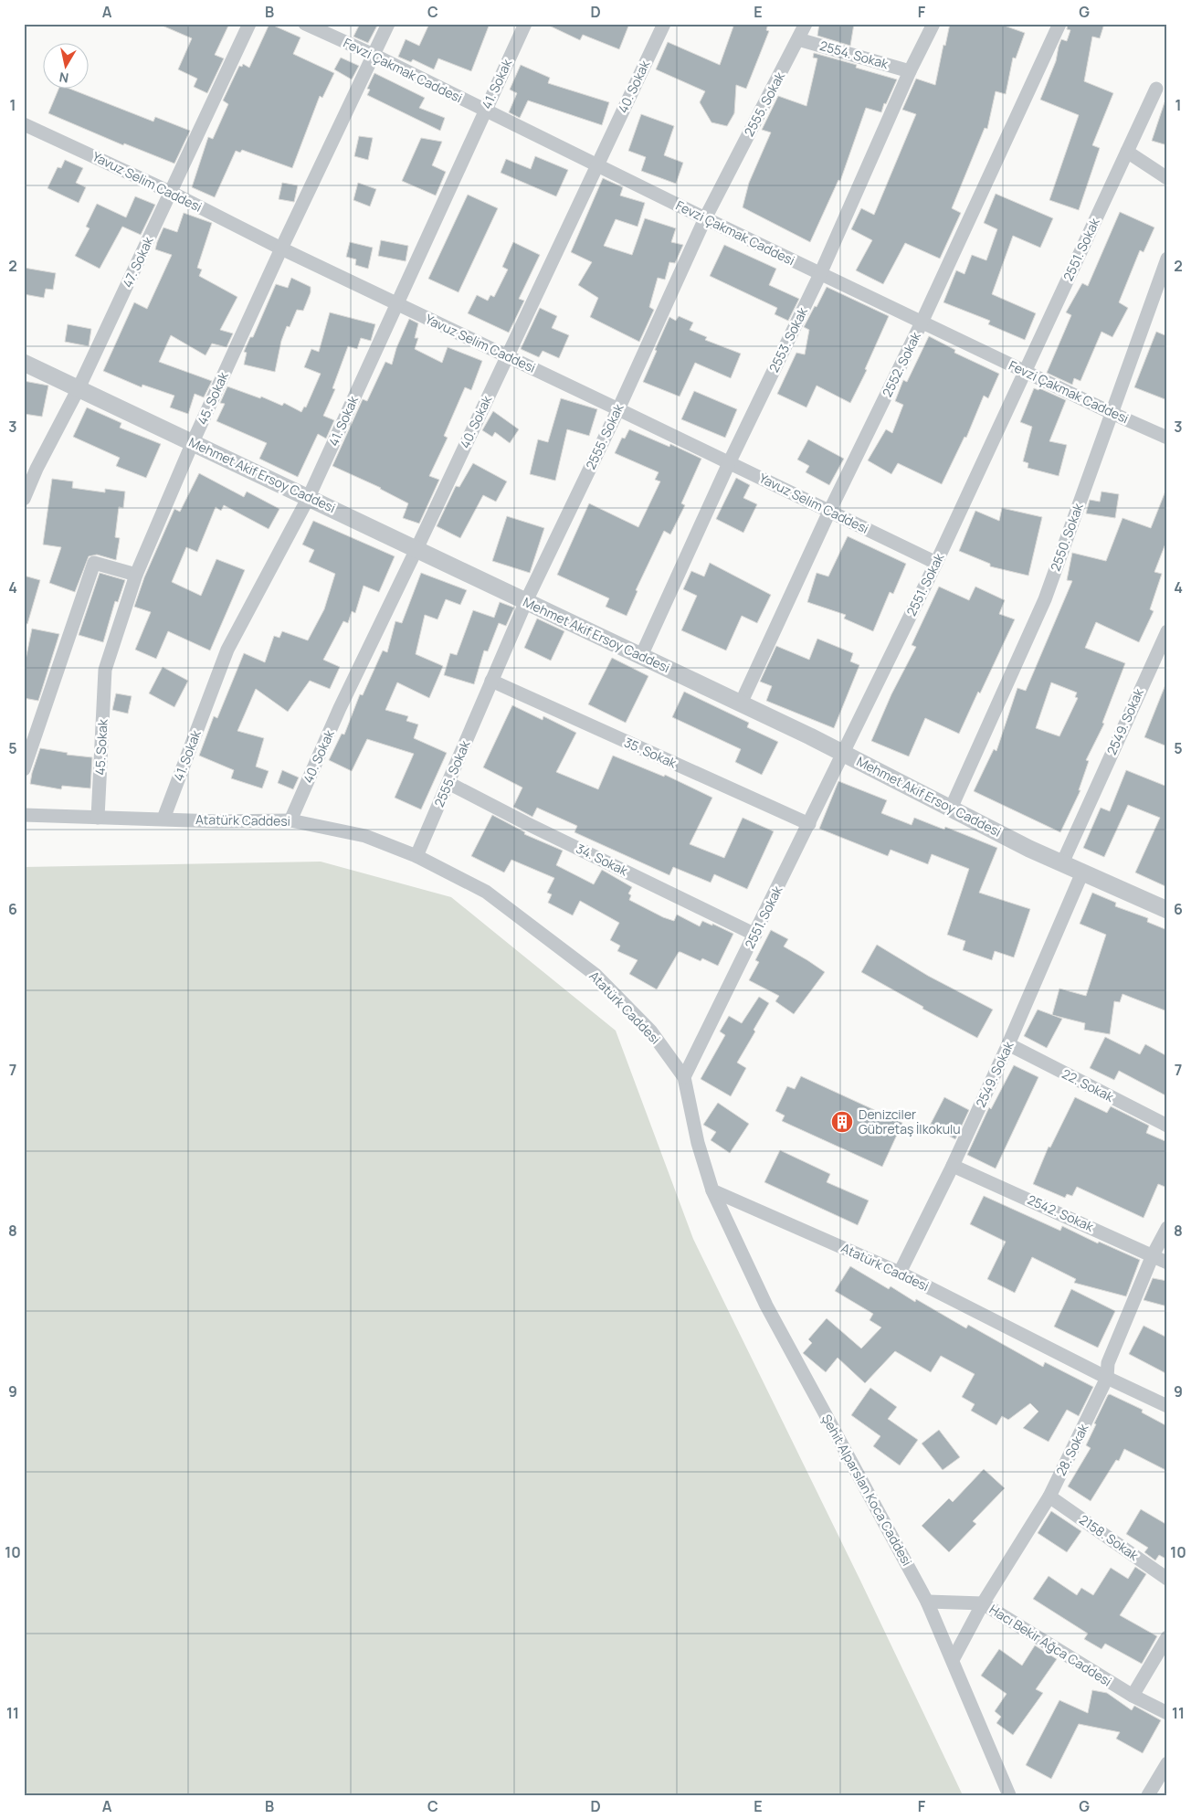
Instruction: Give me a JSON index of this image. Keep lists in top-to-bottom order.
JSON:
{
  "streets": {
    "street": [
      "2554. Sokak",
      "Fevzi Çakmak Caddesi",
      "41. Sokak",
      "40. Sokak",
      "2555. Sokak",
      "Yavuz Selim Caddesi",
      "2551. Sokak",
      "47. Sokak",
      "2553. Sokak",
      "2552. Sokak",
      "45. Sokak",
      "Mehmet Akif Ersoy Caddesi",
      "2550. Sokak",
      "2549. Sokak",
      "35. Sokak",
      "Atatürk Caddesi",
      "34. Sokak",
      "22. Sokak",
      "2542. Sokak",
      "28. Sokak",
      "Şehit Alparslan Koca Caddesi",
      "2158. Sokak",
      "Hacı Bekir Ağca Caddesi"
    ]
  },
  "crossings": [
    ["2554. Sokak", "2555. Sokak"],
    ["2554. Sokak", "2553. Sokak"],
    ["Fevzi Çakmak Caddesi", "41. Sokak"],
    ["Fevzi Çakmak Caddesi", "40. Sokak"],
    ["Fevzi Çakmak Caddesi", "2555. Sokak"],
    ["Fevzi Çakmak Caddesi", "2551. Sokak"],
    ["Fevzi Çakmak Caddesi", "2553. Sokak"],
    ["Fevzi Çakmak Caddesi", "2552. Sokak"],
    ["Fevzi Çakmak Caddesi", "45. Sokak"],
    ["Fevzi Çakmak Caddesi", "2550. Sokak"],
    ["41. Sokak", "Yavuz Selim Caddesi"],
    ["41. Sokak", "Mehmet Akif Ersoy Caddesi"],
    ["41. Sokak", "Atatürk Caddesi"],
    ["40. Sokak", "Yavuz Selim Caddesi"],
    ["40. Sokak", "Mehmet Akif Ersoy Caddesi"],
    ["40. Sokak", "Atatürk Caddesi"],
    ["2555. Sokak", "Yavuz Selim Caddesi"],
    ["2555. Sokak", "Mehmet Akif Ersoy Caddesi"],
    ["2555. Sokak", "35. Sokak"],
    ["2555. Sokak", "Atatürk Caddesi"],
    ["2555. Sokak", "34. Sokak"],
    ["Yavuz Selim Caddesi", "2551. Sokak"],
    ["Yavuz Selim Caddesi", "47. Sokak"],
    ["Yavuz Selim Caddesi", "2553. Sokak"],
    ["Yavuz Selim Caddesi", "2552. Sokak"],
    ["Yavuz Selim Caddesi", "45. Sokak"],
    ["2551. Sokak", "Mehmet Akif Ersoy Caddesi"],
    ["2551. Sokak", "35. Sokak"],
    ["2551. Sokak", "Atatürk Caddesi"],
    ["2551. Sokak", "34. Sokak"],
    ["47. Sokak", "Mehmet Akif Ersoy Caddesi"],
    ["2553. Sokak", "Mehmet Akif Ersoy Caddesi"],
    ["2552. Sokak", "Mehmet Akif Ersoy Caddesi"],
    ["45. Sokak", "Mehmet Akif Ersoy Caddesi"],
    ["45. Sokak", "Atatürk Caddesi"],
    ["Mehmet Akif Ersoy Caddesi", "2550. Sokak"],
    ["Mehmet Akif Ersoy Caddesi", "2549. Sokak"],
    ["2549. Sokak", "Atatürk Caddesi"],
    ["2549. Sokak", "22. Sokak"],
    ["2549. Sokak", "2542. Sokak"],
    ["Atatürk Caddesi", "28. Sokak"],
    ["Atatürk Caddesi", "Şehit Alparslan Koca Caddesi"],
    ["2542. Sokak", "28. Sokak"],
    ["28. Sokak", "Şehit Alparslan Koca Caddesi"],
    ["28. Sokak", "2158. Sokak"],
    ["28. Sokak", "Hacı Bekir Ağca Caddesi"],
    ["Şehit Alparslan Koca Caddesi", "Hacı Bekir Ağca Caddesi"]
  ],
  "places": {
    "building": ["Denizciler Gübretaş İlkokulu"]
  },
  "north": "bottom",
  "grid": {
    "columns": [
      "A",
      "B",
      "C",
      "D",
      "E",
      "F",
      "G"
    ],
    "rows": [
      "1",
      "2",
      "3",
      "4",
      "5",
      "6",
      "7",
      "8",
      "9",
      "10",
      "11"
    ]
  }
}
